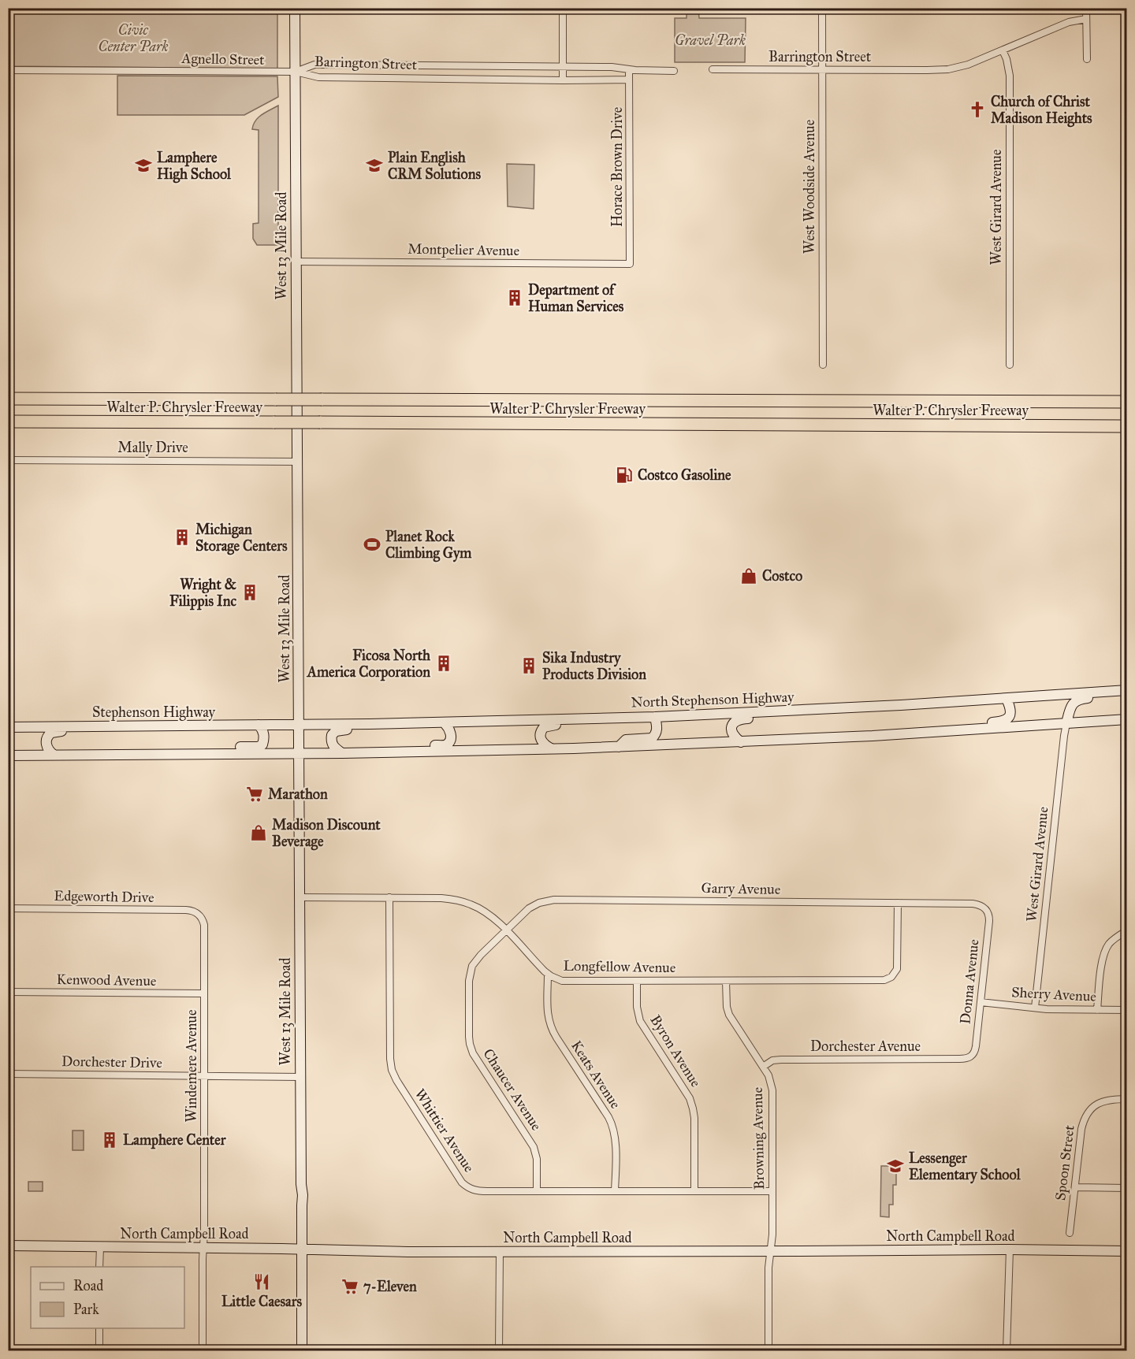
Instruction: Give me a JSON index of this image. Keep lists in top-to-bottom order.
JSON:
{
  "streets": {
    "highway": ["Walter P. Chrysler Freeway"],
    "main road": [
      "West 13 Mile Road",
      "North Stephenson Highway",
      "Stephenson Highway",
      "North Campbell Road"
    ],
    "street": [
      "Barrington Street",
      "Agnello Street",
      "Horace Brown Drive",
      "West Woodside Avenue",
      "West Girard Avenue",
      "Montpelier Avenue",
      "Mally Drive",
      "Garry Avenue",
      "Edgeworth Drive",
      "Longfellow Avenue",
      "Kenwood Avenue",
      "Donna Avenue",
      "Sherry Avenue",
      "Dorchester Avenue",
      "Byron Avenue",
      "Dorchester Drive",
      "Windemere Avenue",
      "Keats Avenue",
      "Chaucer Avenue",
      "Whittier Avenue",
      "Browning Avenue",
      "Spoon Street"
    ]
  },
  "crossings": [
    ["Barrington Street", "Agnello Street"],
    ["Barrington Street", "Horace Brown Drive"],
    ["Barrington Street", "West Woodside Avenue"],
    ["Barrington Street", "West Girard Avenue"],
    ["Barrington Street", "West 13 Mile Road"],
    ["Agnello Street", "West 13 Mile Road"],
    ["Horace Brown Drive", "Montpelier Avenue"],
    ["West Girard Avenue", "Sherry Avenue"],
    ["West 13 Mile Road", "Montpelier Avenue"],
    ["West 13 Mile Road", "Mally Drive"],
    ["West 13 Mile Road", "North Stephenson Highway"],
    ["West 13 Mile Road", "Stephenson Highway"],
    ["West 13 Mile Road", "Longfellow Avenue"],
    ["West 13 Mile Road", "Dorchester Drive"],
    ["West 13 Mile Road", "North Campbell Road"],
    ["North Stephenson Highway", "Stephenson Highway"],
    ["Garry Avenue", "Longfellow Avenue"],
    ["Garry Avenue", "Donna Avenue"],
    ["Garry Avenue", "Chaucer Avenue"],
    ["Edgeworth Drive", "Windemere Avenue"],
    ["Longfellow Avenue", "Byron Avenue"],
    ["Longfellow Avenue", "Keats Avenue"],
    ["Longfellow Avenue", "Chaucer Avenue"],
    ["Longfellow Avenue", "Whittier Avenue"],
    ["Longfellow Avenue", "Browning Avenue"],
    ["Kenwood Avenue", "Windemere Avenue"],
    ["Donna Avenue", "Sherry Avenue"],
    ["Donna Avenue", "Dorchester Avenue"],
    ["Dorchester Avenue", "Browning Avenue"],
    ["Byron Avenue", "Whittier Avenue"],
    ["Dorchester Drive", "Windemere Avenue"],
    ["Windemere Avenue", "North Campbell Road"],
    ["Keats Avenue", "Whittier Avenue"],
    ["Chaucer Avenue", "Whittier Avenue"],
    ["Whittier Avenue", "Browning Avenue"],
    ["Browning Avenue", "North Campbell Road"]
  ],
  "parks": ["Civic Center Park", "Gravel Park"],
  "places": {
    "church": ["Church of Christ Madison Heights"],
    "school or university": ["Lamphere High School", "Plain English CRM Solutions", "Lessenger Elementary School"],
    "building": [
      "Department of Human Services",
      "Michigan Storage Centers",
      "Wright & Filippis Inc",
      "Ficosa North America Corporation",
      "Sika Industry Products Division",
      "Lamphere Center"
    ],
    "fuel station": ["Costco Gasoline"],
    "sports": ["Planet Rock Climbing Gym"],
    "shop": ["Costco", "Madison Discount Beverage"],
    "supermarket": ["Marathon", "7-Eleven"],
    "restaurant": ["Little Caesars"]
  },
  "legend": ["Road", "Park"]
}
